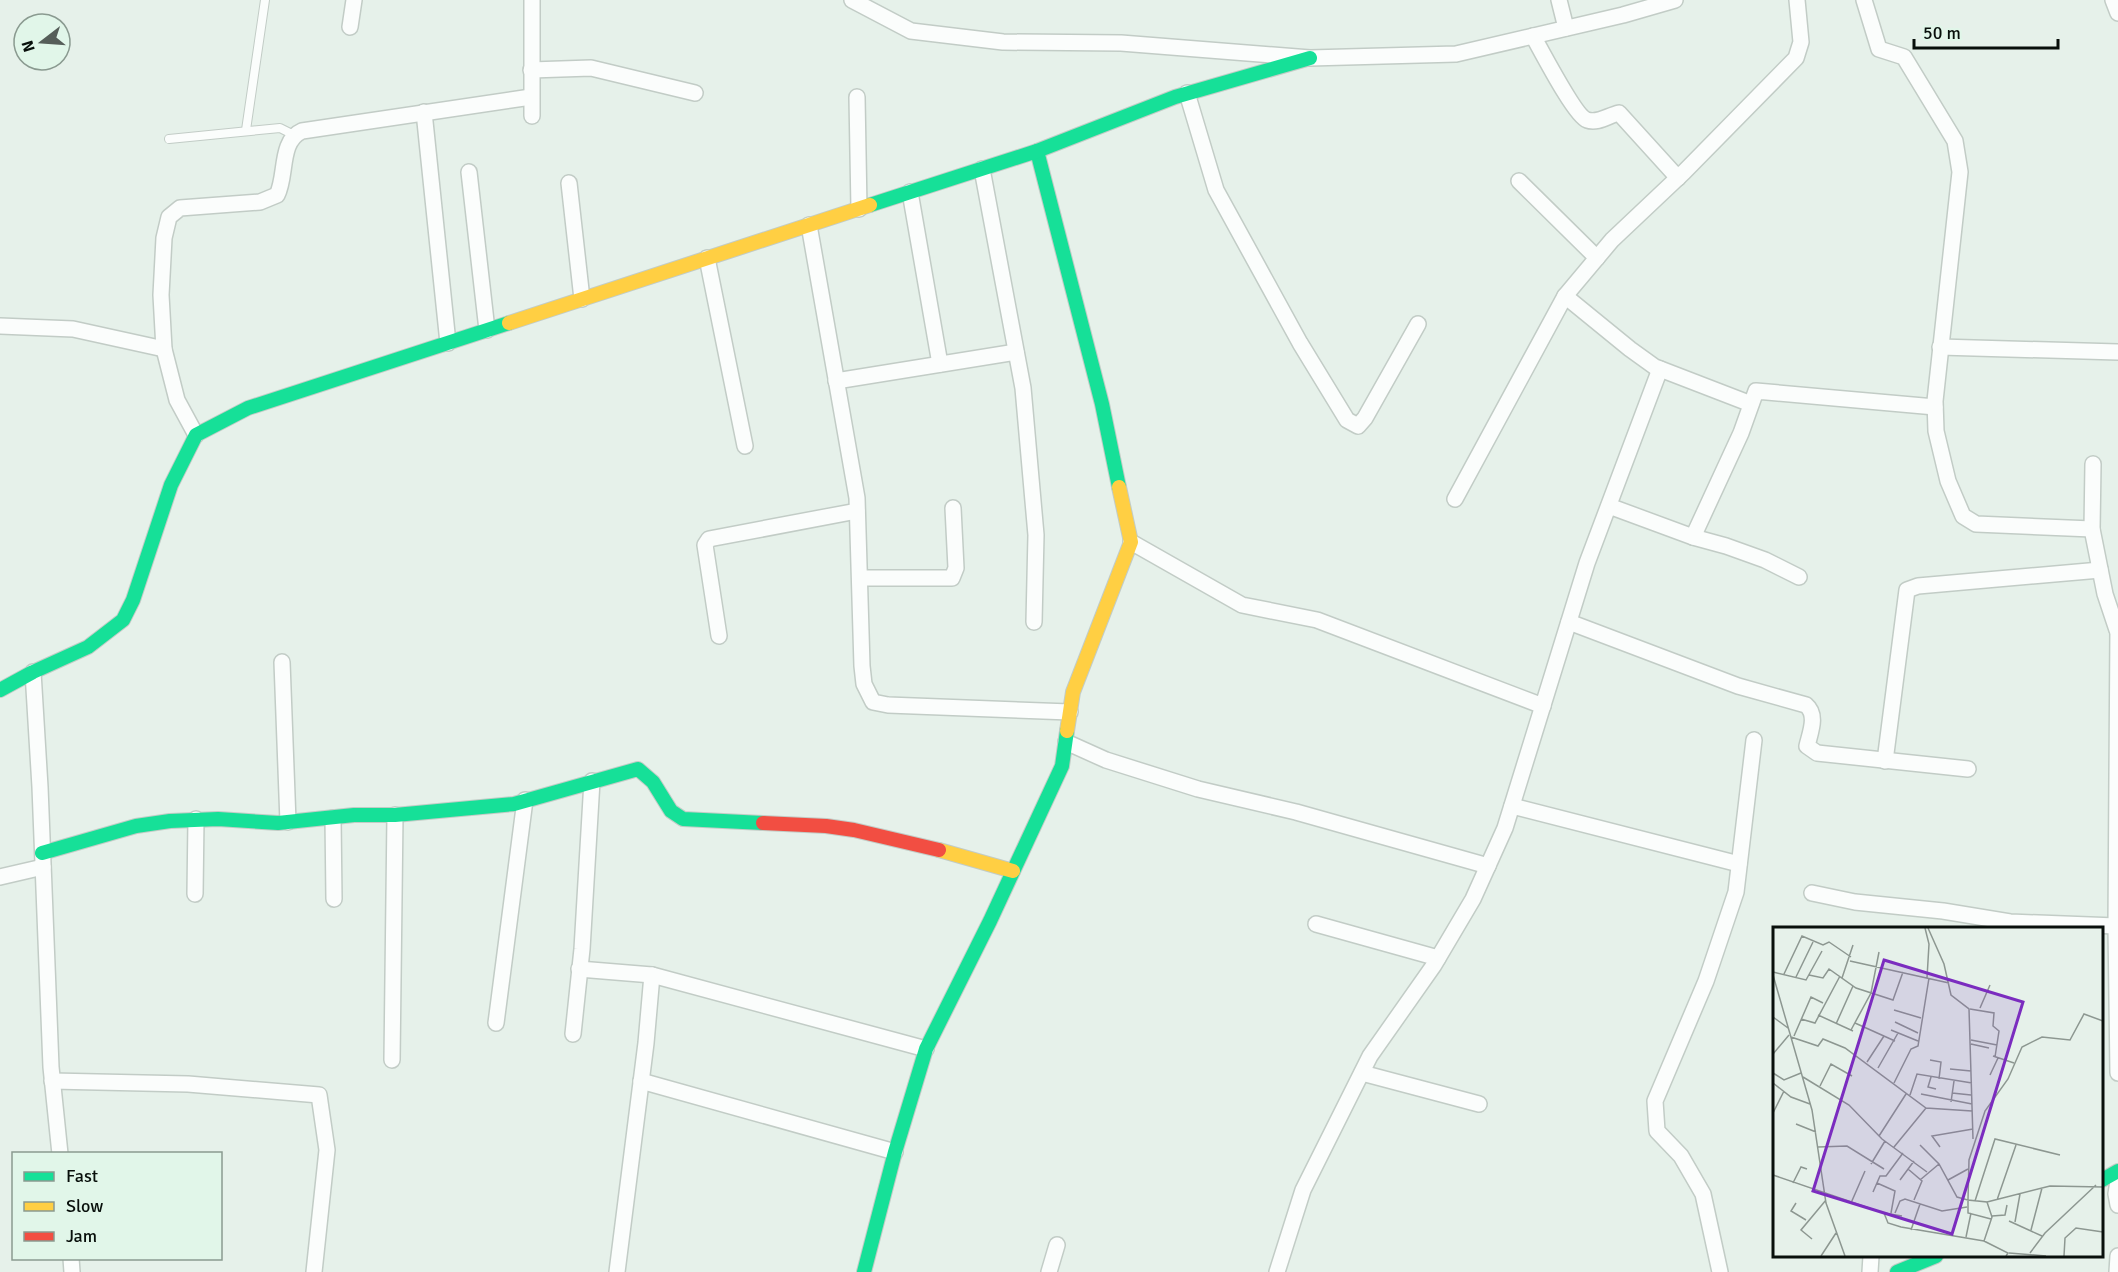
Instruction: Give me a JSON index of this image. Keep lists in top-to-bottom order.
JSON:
{
  "legend": ["Fast", "Slow", "Jam"],
  "scale_bar": "50 m",
  "north": "left"
}
